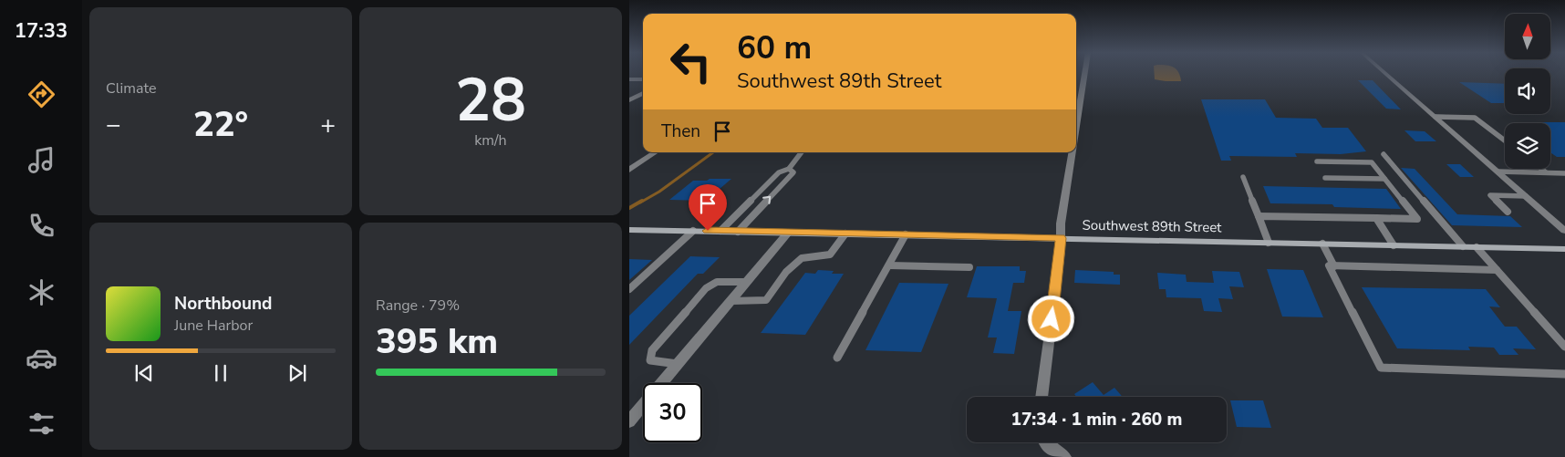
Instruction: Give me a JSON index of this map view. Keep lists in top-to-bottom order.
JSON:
{
  "streets": {
    "main road": ["Southwest 89th Street"]
  },
  "north": "top",
  "page": {
    "tabs": "17:33",
    "tile": [
      "Climate",
      ["28", "km/h"],
      ["Range · 79%", "395 km"]
    ],
    "turn": ["60 m", "Southwest 89th Street"],
    "heat": ["−", "22°", "+"],
    "then": "Then",
    "song": ["Northbound", "June Harbor"],
    "limit": "30",
    "trip": "17:34 · 1 min · 260 m"
  }
}
